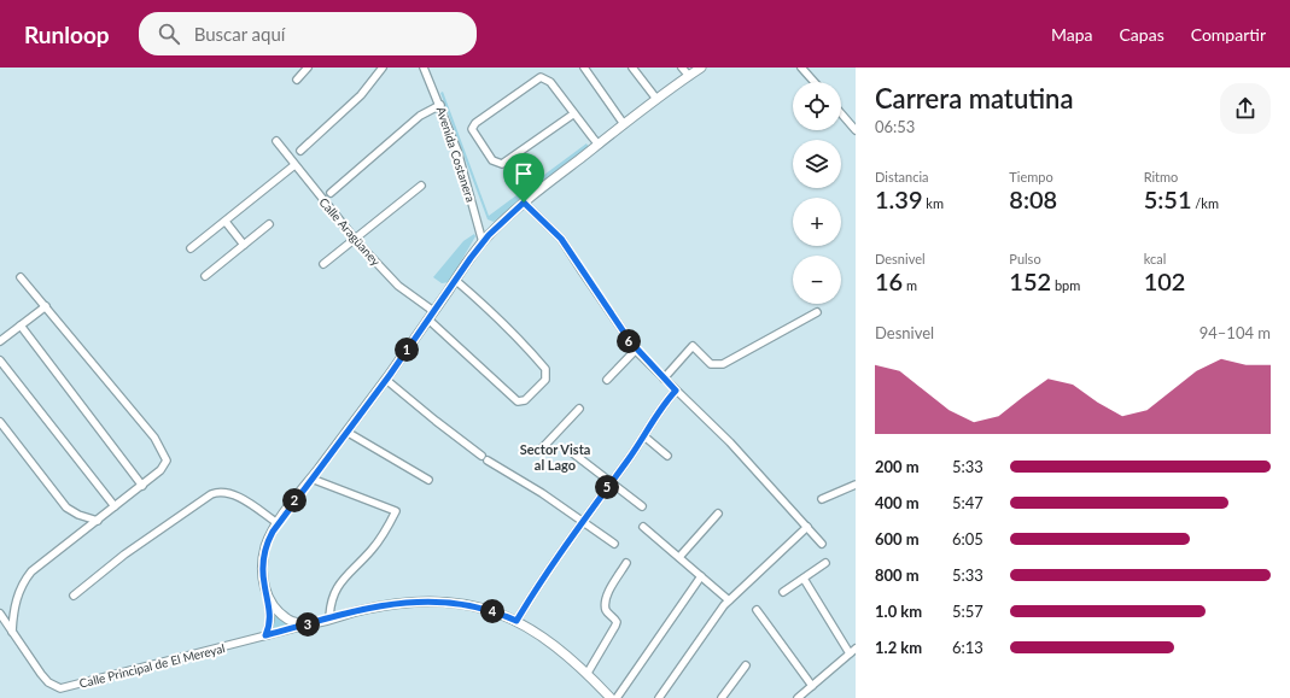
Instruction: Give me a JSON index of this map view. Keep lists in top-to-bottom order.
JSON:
{
  "streets": {
    "street": ["Avenida Costanera", "Calle Aragüaney", "Calle Principal de El Mereyal"]
  },
  "districts": ["Sector Vista al Lago"],
  "page": {
    "header": "Runloop",
    "search": "Buscar aquí",
    "nav": ["Mapa", "Capas", "Compartir"],
    "heading": ["Carrera matutina", "06:53"],
    "map_buttons": ["+", "−"],
    "stats": [
      ["Distancia", "1.39 km"],
      ["Tiempo", "8:08"],
      ["Ritmo", "5:51 /km"],
      ["Desnivel", "16 m"],
      ["Pulso", "152 bpm"],
      ["kcal", "102"]
    ],
    "chart": ["Desnivel", "94–104 m"],
    "pins": [
      "6",
      "1",
      "5",
      "2",
      "4",
      "3"
    ],
    "list": [
      {
        "name": "200 m",
        "note": "5:33"
      },
      {
        "name": "400 m",
        "note": "5:47"
      },
      {
        "name": "600 m",
        "note": "6:05"
      },
      {
        "name": "800 m",
        "note": "5:33"
      },
      {
        "name": "1.0 km",
        "note": "5:57"
      },
      {
        "name": "1.2 km",
        "note": "6:13"
      }
    ]
  }
}
